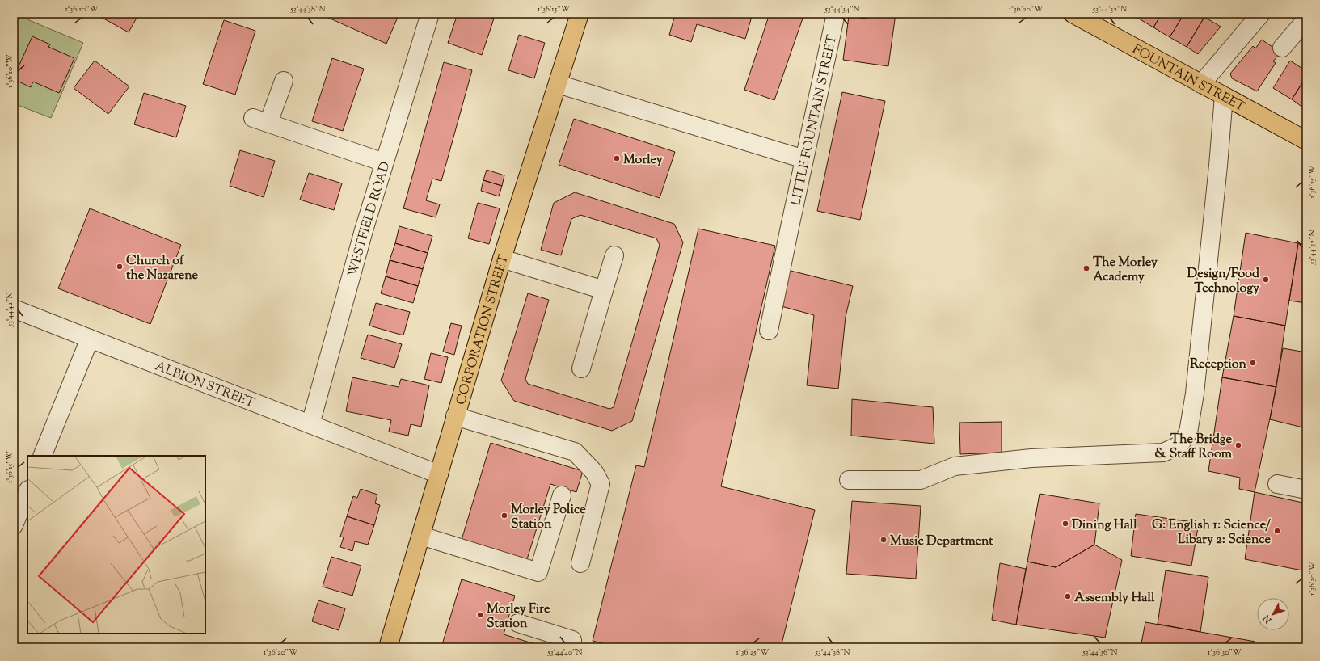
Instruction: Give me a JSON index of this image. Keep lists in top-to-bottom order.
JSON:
{
  "streets": {
    "main road": ["FOUNTAIN STREET", "CORPORATION STREET"],
    "street": ["LITTLE FOUNTAIN STREET", "WESTFIELD ROAD", "ALBION STREET"]
  },
  "crossings": [
    ["WESTFIELD ROAD", "ALBION STREET"],
    ["CORPORATION STREET", "ALBION STREET"]
  ],
  "places": [
    "Morley",
    "Church of the Nazarene",
    "The Morley Academy",
    "Design/Food Technology",
    "Reception",
    "The Bridge & Staff Room",
    "Morley Police Station",
    "Dining Hall",
    "G: English 1: Science/ Libary 2: Science",
    "Music Department",
    "Assembly Hall",
    "Morley Fire Station"
  ],
  "north": "bottom left",
  "coordinates": [
    "1°36'10\"W",
    "53°44'38\"N",
    "1°36'15\"W",
    "53°44'34\"N",
    "1°36'20\"W",
    "53°44'32\"N",
    "1°36'25\"W",
    "53°44'42\"N",
    "1°36'30\"W",
    "53°44'40\"N",
    "53°44'36\"N"
  ]
}
